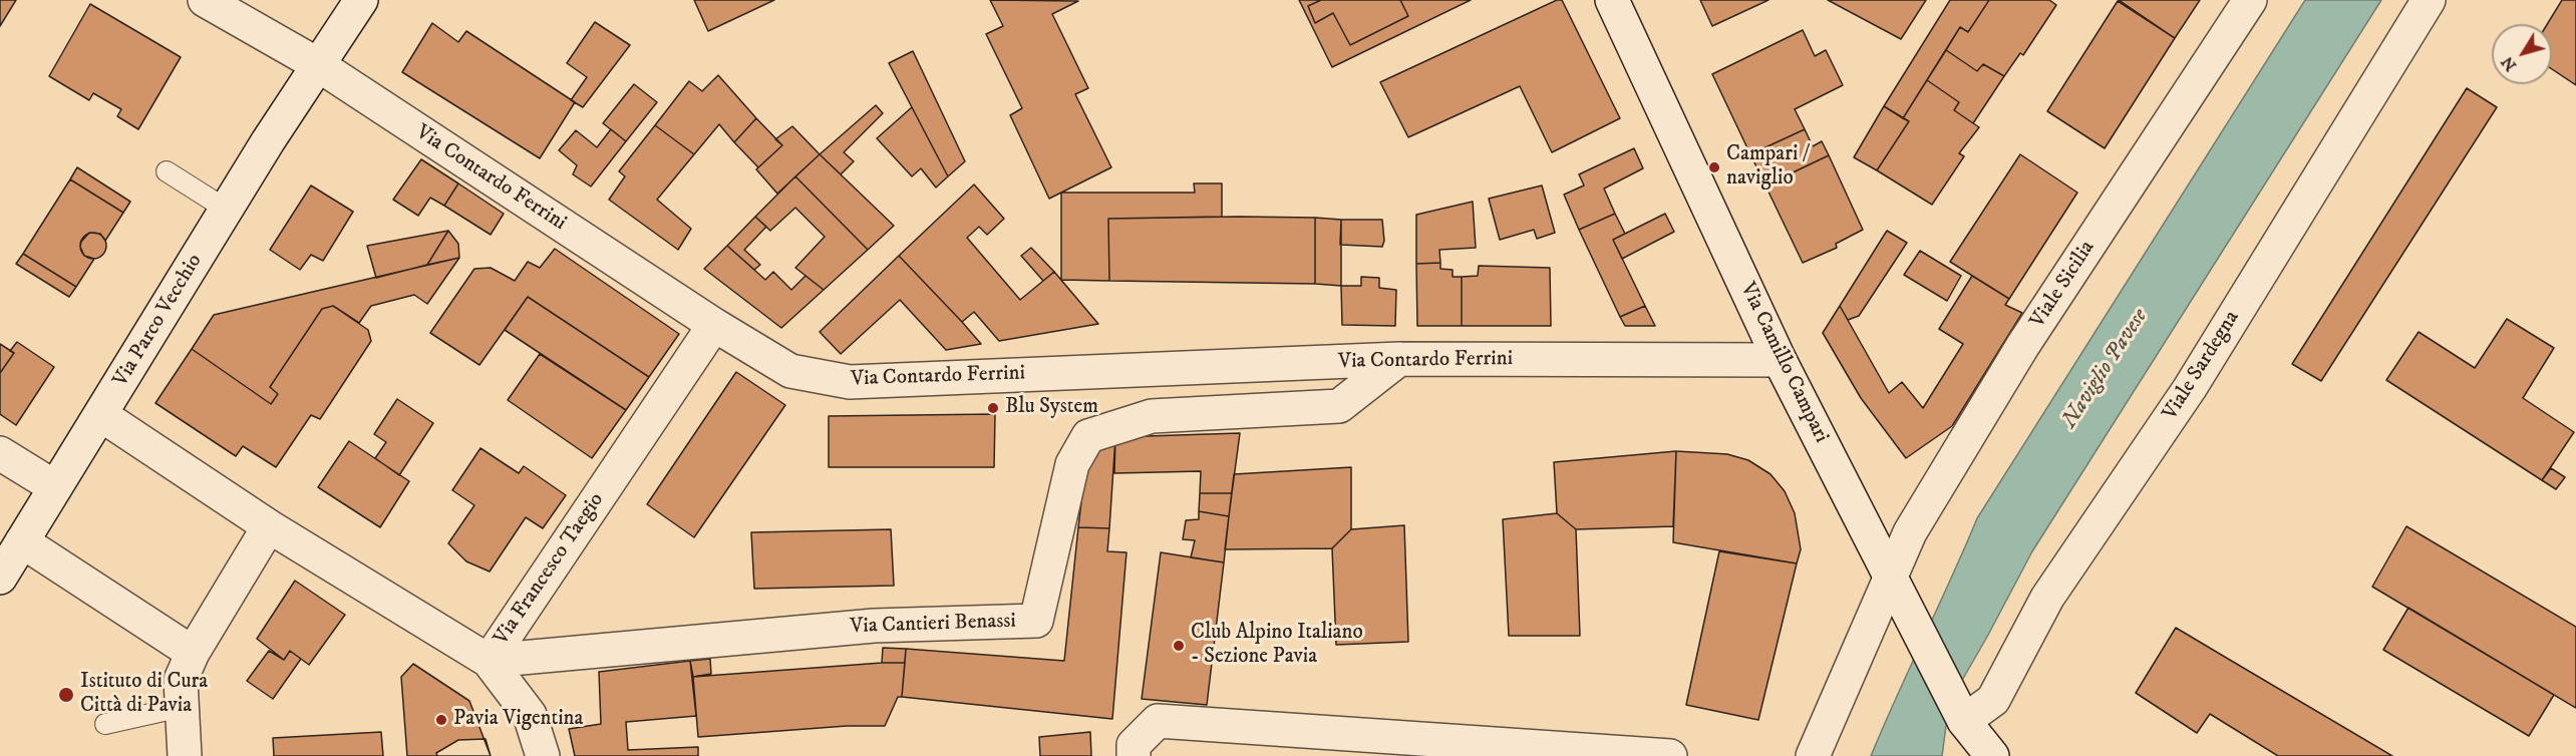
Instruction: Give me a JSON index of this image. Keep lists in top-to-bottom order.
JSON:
{
  "streets": {
    "street": [
      "Via Contardo Ferrini",
      "Viale Sicilia",
      "Via Parco Vecchio",
      "Via Camillo Campari",
      "Viale Sardegna",
      "Via Francesco Taegio",
      "Via Cantieri Benassi"
    ]
  },
  "crossings": [
    ["Via Contardo Ferrini", "Via Parco Vecchio"],
    ["Via Contardo Ferrini", "Via Camillo Campari"],
    ["Via Contardo Ferrini", "Via Francesco Taegio"],
    ["Via Contardo Ferrini", "Via Cantieri Benassi"],
    ["Viale Sicilia", "Via Camillo Campari"],
    ["Via Parco Vecchio", "Via Francesco Taegio"],
    ["Via Camillo Campari", "Viale Sardegna"],
    ["Via Francesco Taegio", "Via Cantieri Benassi"]
  ],
  "water": ["Naviglio Pavese"],
  "places": [
    "Campari / naviglio",
    "Blu System",
    "Club Alpino Italiano - Sezione Pavia",
    "Istituto di Cura Città di Pavia",
    "Pavia Vigentina"
  ],
  "north": "bottom left"
}
